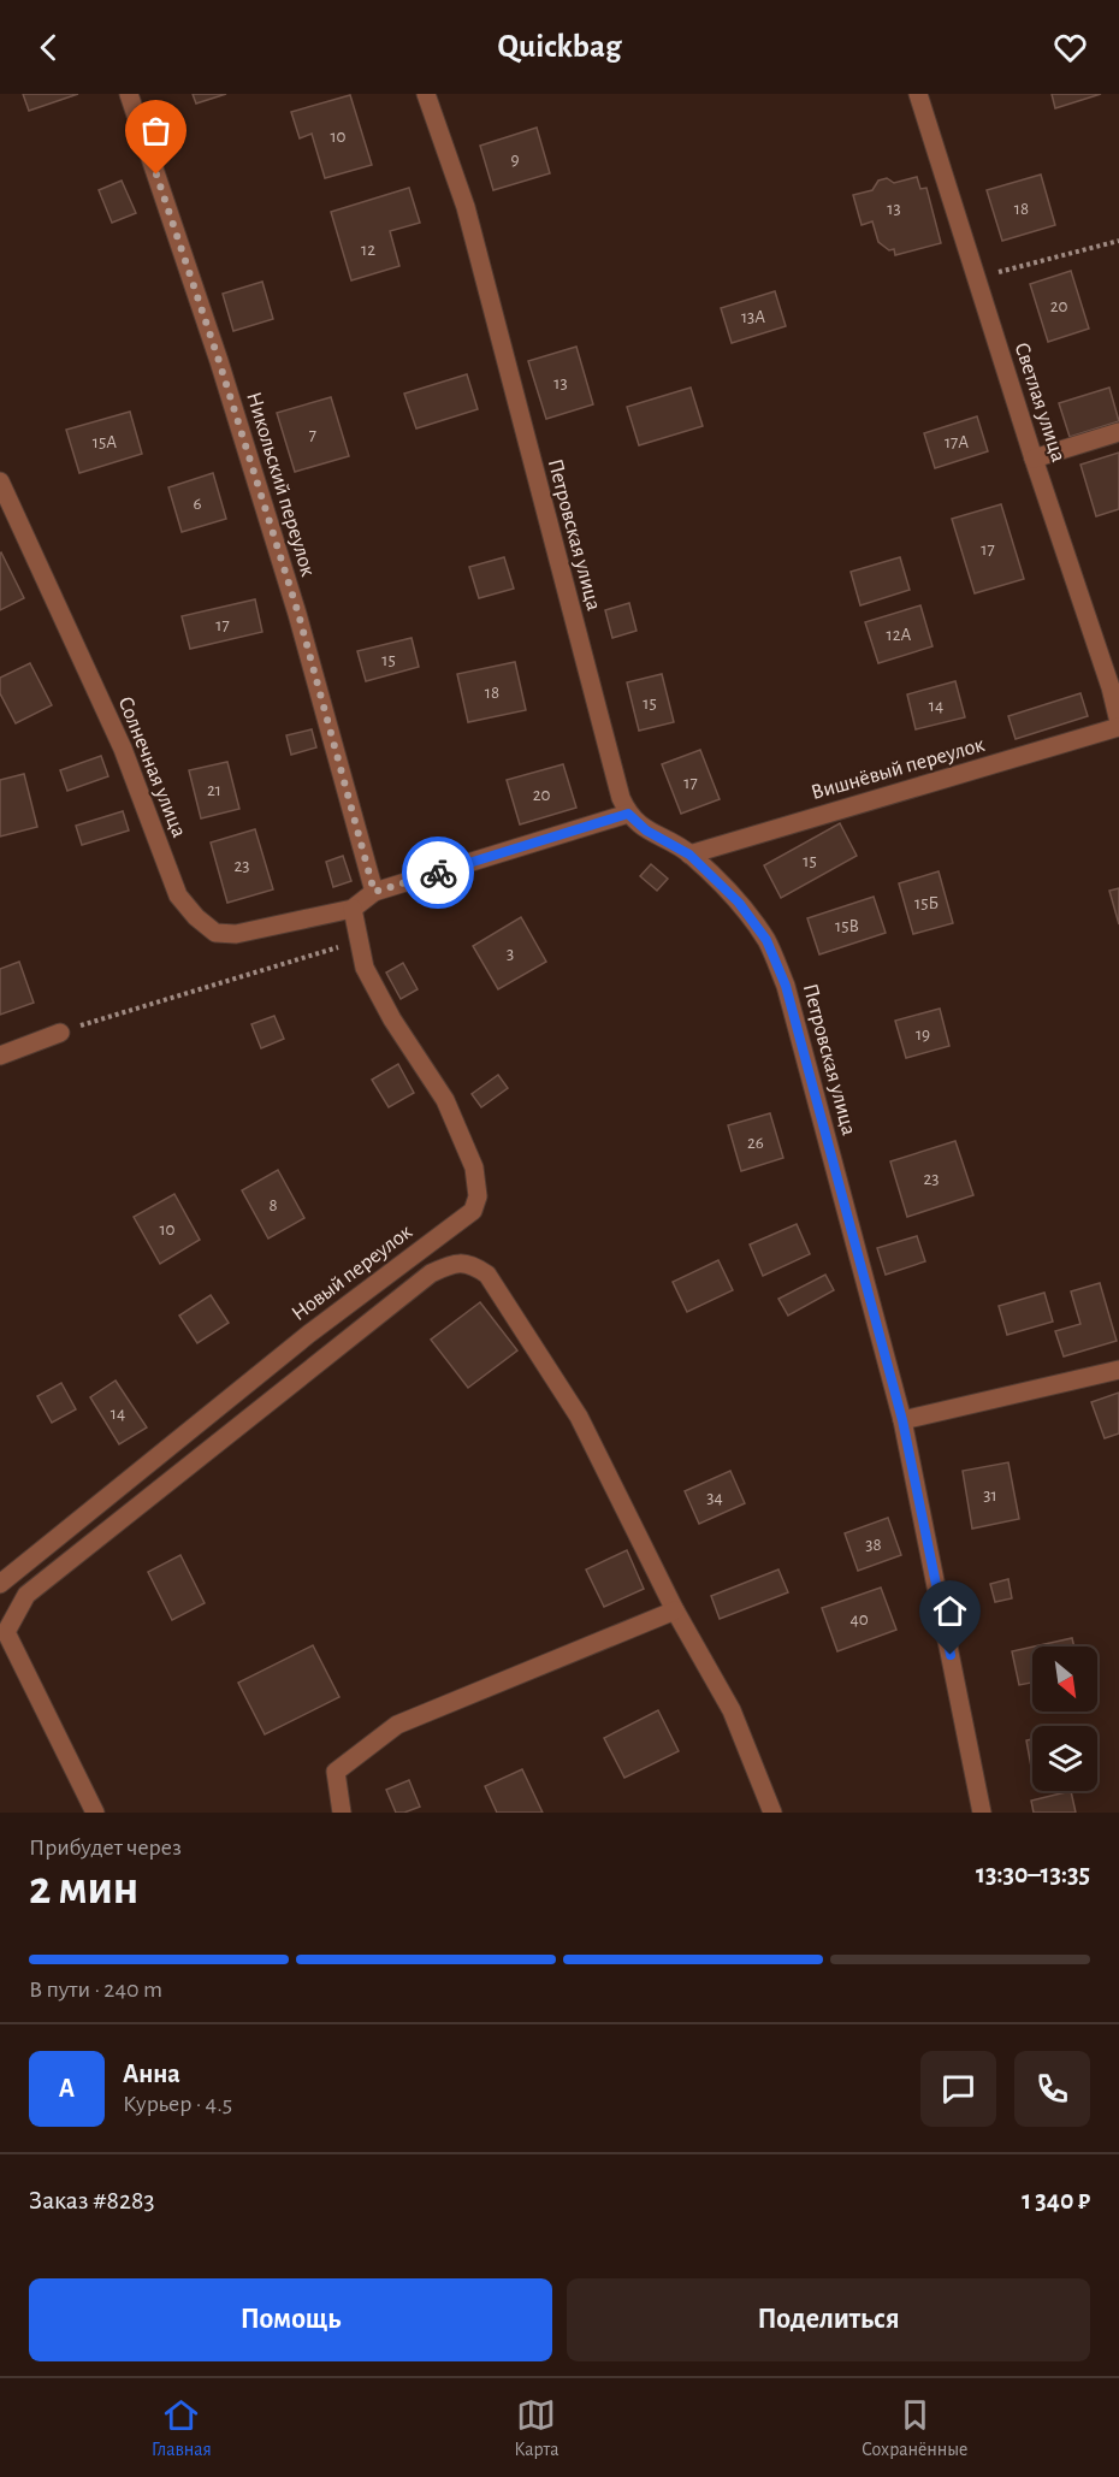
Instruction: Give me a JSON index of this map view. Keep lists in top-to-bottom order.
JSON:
{
  "streets": {
    "street": [
      "Светлая улица",
      "Никольский переулок",
      "Петровская улица",
      "Солнечная улица",
      "Вишнёвый переулок",
      "Новый переулок"
    ]
  },
  "crossings": [
    ["Светлая улица", "Вишнёвый переулок"],
    ["Петровская улица", "Вишнёвый переулок"],
    ["Солнечная улица", "Новый переулок"]
  ],
  "house_numbers": [
    "10",
    "9",
    "13",
    "18",
    "12",
    "20",
    "13А",
    "13",
    "7",
    "15А",
    "17А",
    "6",
    "17",
    "17",
    "12А",
    "15",
    "18",
    "15",
    "14",
    "17",
    "21",
    "20",
    "15",
    "23",
    "15Б",
    "15В",
    "3",
    "19",
    "26",
    "23",
    "8",
    "10",
    "14",
    "31",
    "34",
    "38",
    "40"
  ],
  "north": "bottom right",
  "page": {
    "header": "Quickbag",
    "heading": ["2 мин", "Прибудет через", "13:30–13:35"],
    "panel": [
      "Анна",
      "Курьер · 4.5",
      "Заказ #8283",
      "1 340 ₽"
    ],
    "bar": "В пути · 240 m",
    "round": "А",
    "buttons": ["Помощь", "Поделиться"],
    "tabs": ["Главная", "Карта", "Сохранённые"]
  }
}
